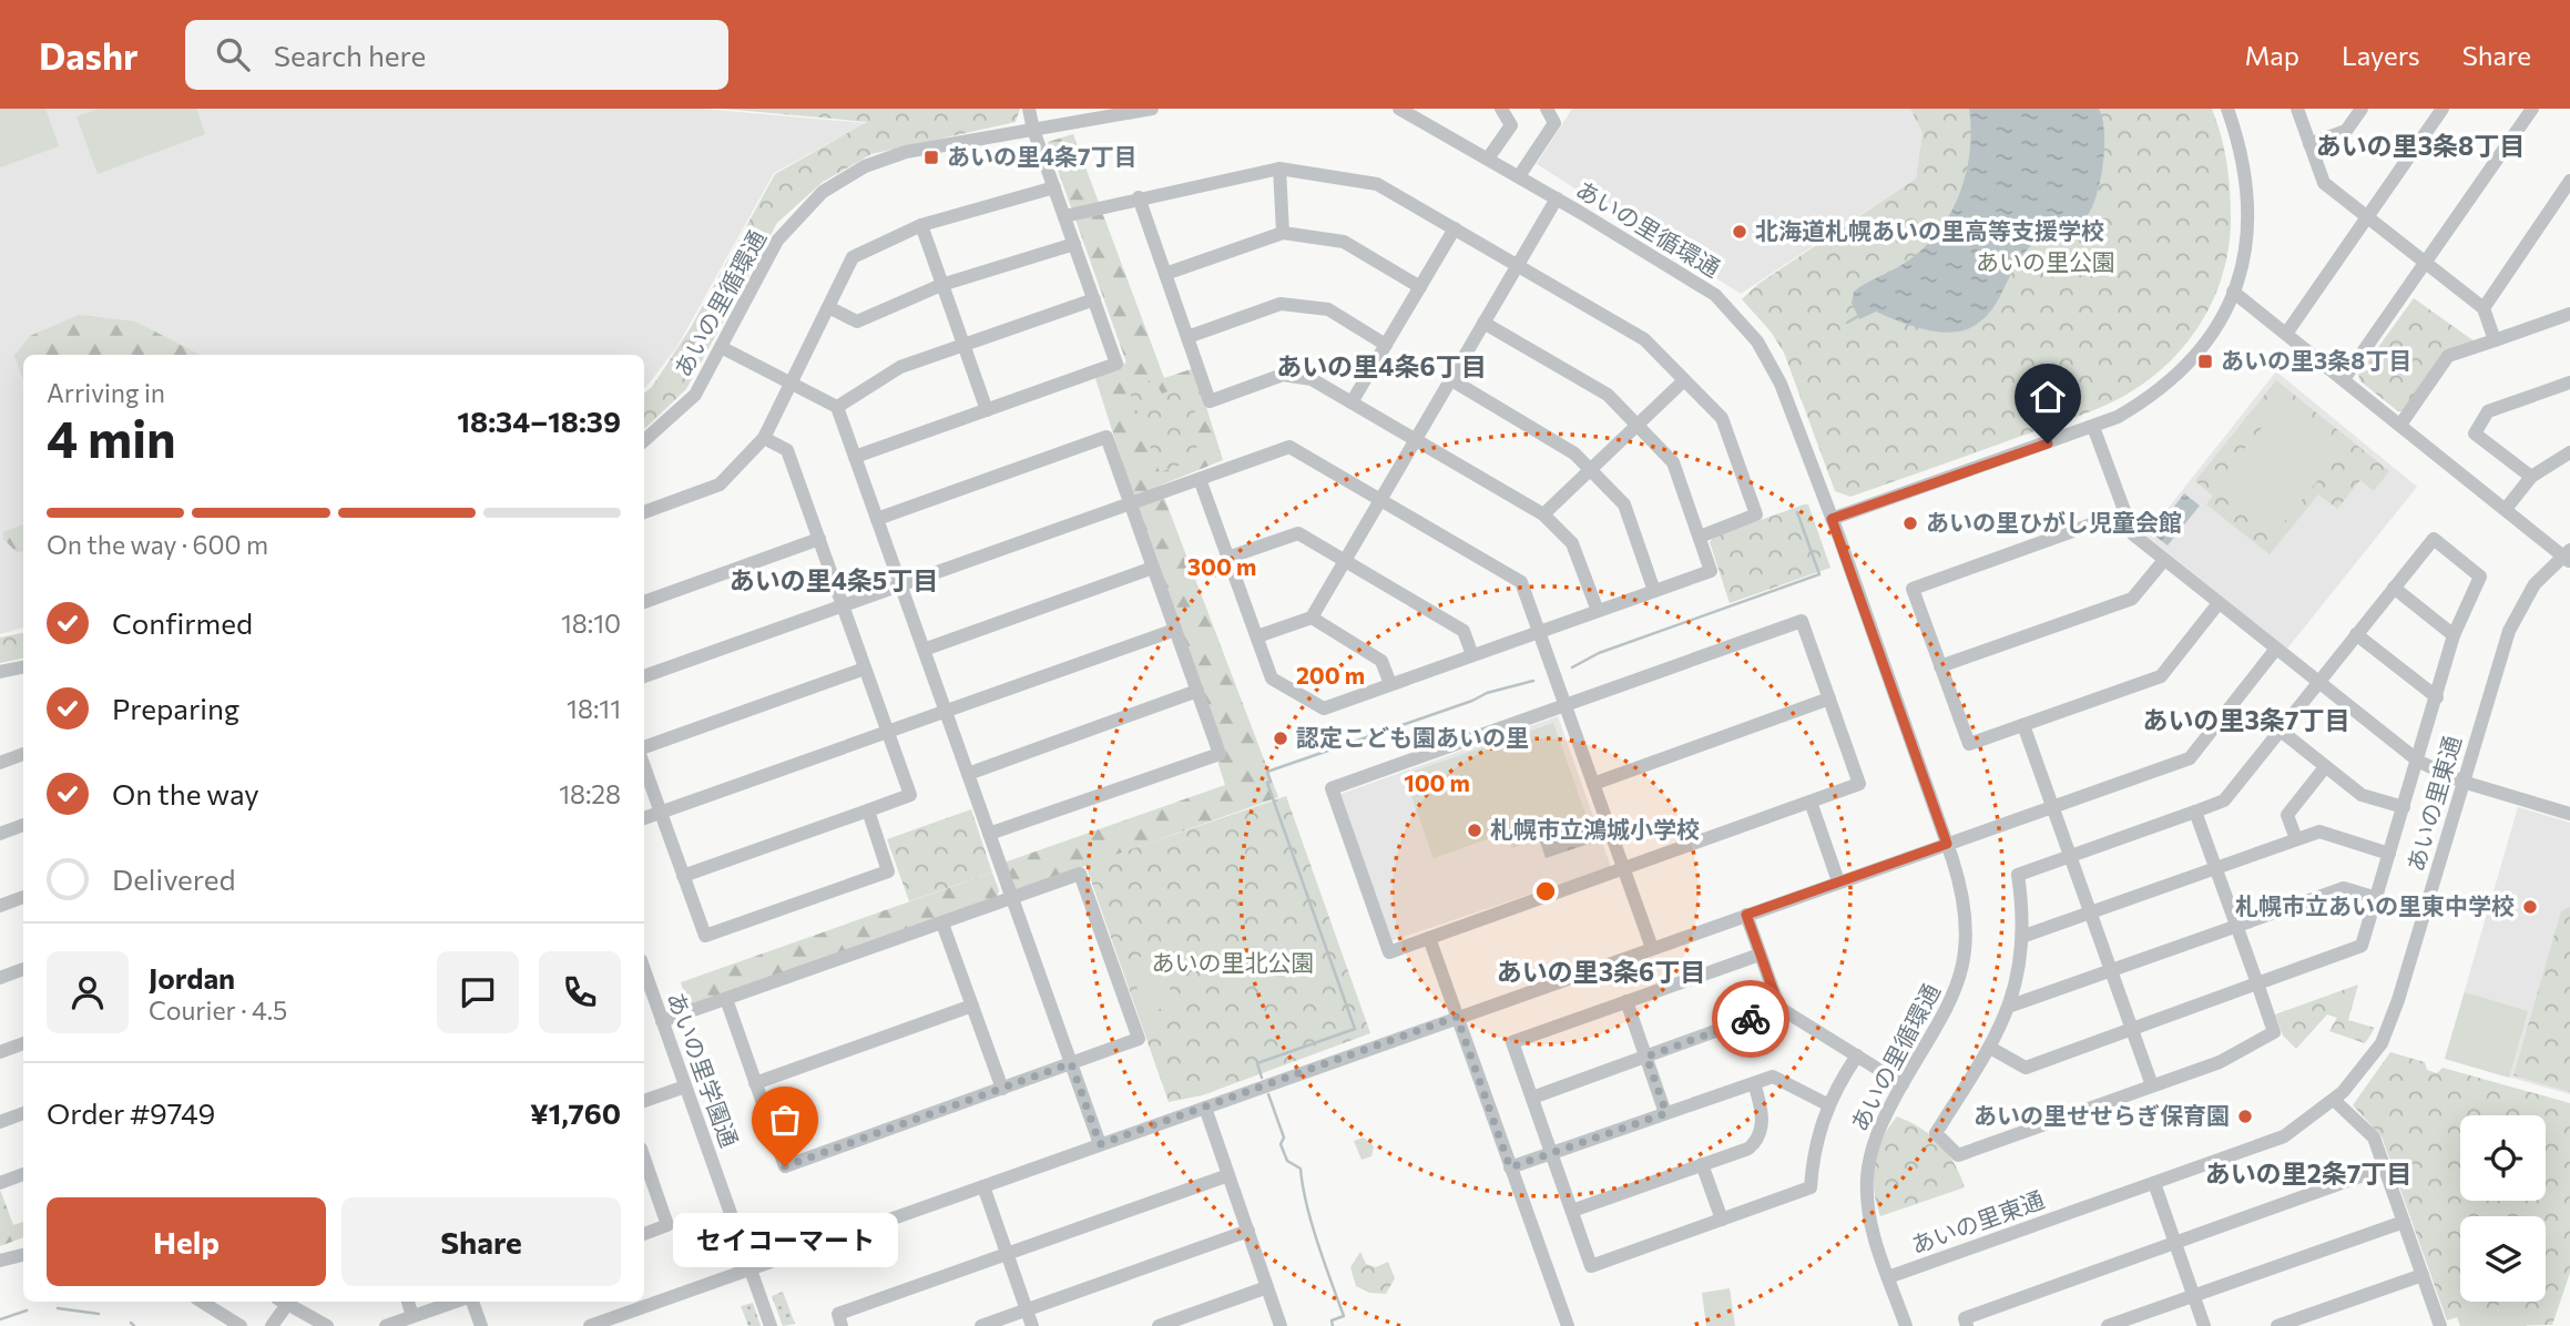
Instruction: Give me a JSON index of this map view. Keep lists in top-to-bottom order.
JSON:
{
  "streets": {
    "street": ["あいの里循環通", "あいの里東通", "あいの里学園通"]
  },
  "crossings": [
    ["あいの里循環通", "あいの里東通"]
  ],
  "districts": [
    "あいの里3条8丁目",
    "あいの里4条6丁目",
    "あいの里4条5丁目",
    "あいの里3条7丁目",
    "あいの里3条6丁目",
    "あいの里2条7丁目"
  ],
  "parks": ["あいの里公園", "あいの里北公園"],
  "places": {
    "transit": ["あいの里4条7丁目", "あいの里3条8丁目"],
    "other": [
      "北海道札幌あいの里高等支援学校",
      "あいの里ひがし児童会館",
      "認定こども園あいの里",
      "札幌市立鴻城小学校",
      "札幌市立あいの里東中学校",
      "あいの里せせらぎ保育園",
      "セイコーマート"
    ]
  },
  "page": {
    "header": "Dashr",
    "search": "Search here",
    "nav": ["Map", "Layers", "Share"],
    "heading": ["4 min", "Arriving in", "18:34–18:39"],
    "panel": [
      "Jordan",
      "Courier · 4.5",
      "Order #9749",
      "¥1,760"
    ],
    "bar": "On the way · 600 m",
    "list": [
      ["Confirmed", "18:10"],
      ["Preparing", "18:11"],
      ["On the way", "18:28"],
      "Delivered"
    ],
    "buttons": ["Help", "Share"],
    "bubble": "セイコーマート"
  },
  "rings": ["300 m", "200 m", "100 m"]
}
